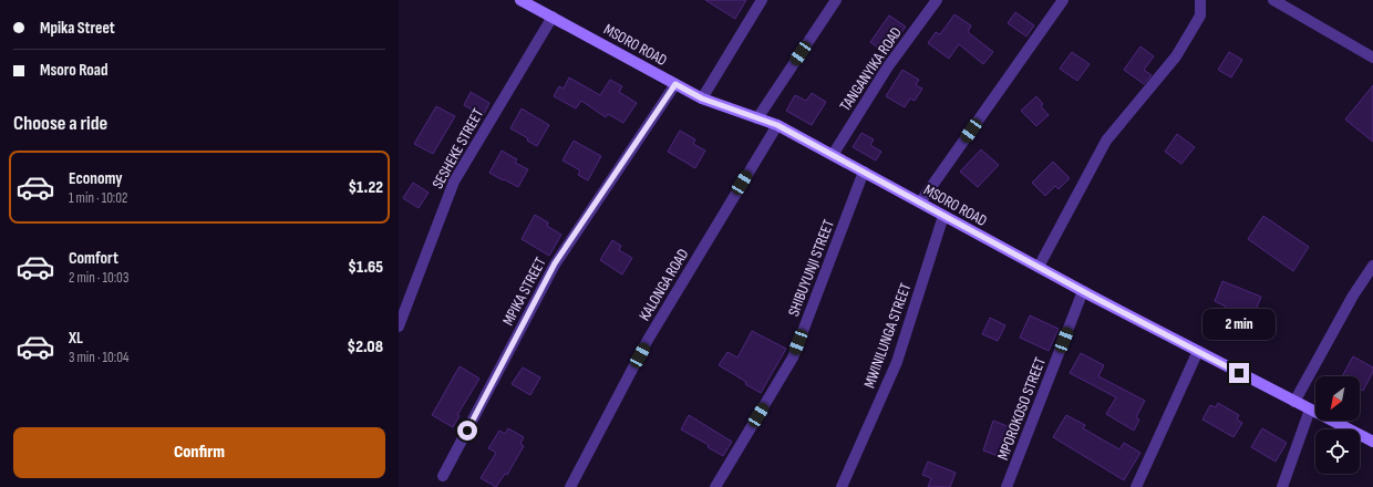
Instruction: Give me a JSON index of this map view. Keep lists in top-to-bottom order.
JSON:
{
  "streets": {
    "street": [
      "MSORO ROAD",
      "TANGANYIKA ROAD",
      "SESHEKE STREET",
      "SHIBUYUNJI STREET",
      "KALONGA ROAD",
      "MPIKA STREET",
      "MWINILUNGA STREET",
      "MPOROKOSO STREET"
    ]
  },
  "crossings": [
    ["MSORO ROAD", "TANGANYIKA ROAD"],
    ["MSORO ROAD", "SESHEKE STREET"],
    ["MSORO ROAD", "SHIBUYUNJI STREET"],
    ["MSORO ROAD", "KALONGA ROAD"],
    ["MSORO ROAD", "MPIKA STREET"],
    ["MSORO ROAD", "MWINILUNGA STREET"],
    ["MSORO ROAD", "MPOROKOSO STREET"]
  ],
  "north": "bottom left",
  "page": {
    "banner": ["Mpika Street", "Msoro Road"],
    "heading": "Choose a ride",
    "list": [
      {
        "name": "Economy",
        "note": "1 min · 10:02",
        "value": "$1.22"
      },
      {
        "name": "Comfort",
        "note": "2 min · 10:03",
        "value": "$1.65"
      },
      {
        "name": "XL",
        "note": "3 min · 10:04",
        "value": "$2.08"
      }
    ],
    "bubble": "2 min",
    "buttons": "Confirm"
  }
}
